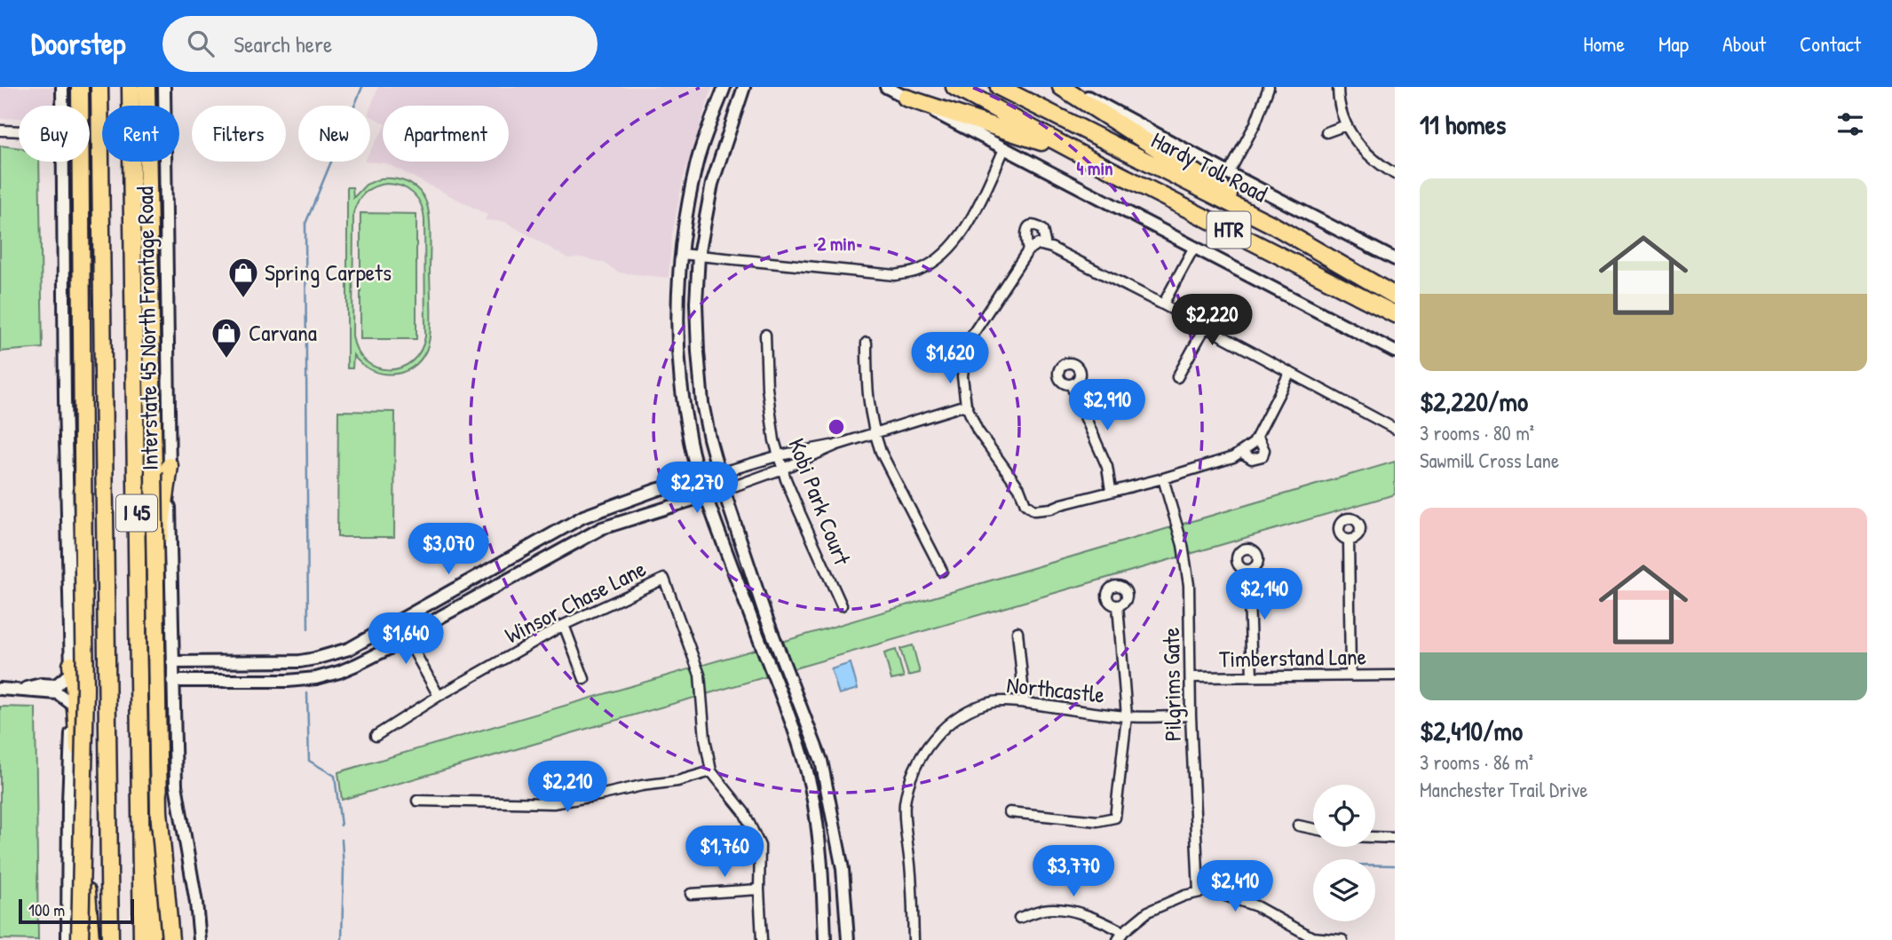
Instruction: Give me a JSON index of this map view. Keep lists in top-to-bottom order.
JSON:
{
  "streets": {
    "highway": ["Hardy Toll Road", "HTR", "I 45"],
    "main road": ["Interstate 45 North Frontage Road"],
    "street": [
      "Kobi Park Court",
      "Winsor Chase Lane",
      "Timberstand Lane",
      "Pilgrims Gate",
      "Northcastle"
    ]
  },
  "crossings": [
    ["Timberstand Lane", "Pilgrims Gate"],
    ["Pilgrims Gate", "Northcastle"]
  ],
  "places": {
    "shop": ["Spring Carpets", "Carvana"]
  },
  "scale_bar": "100 m",
  "page": {
    "header": "Doorstep",
    "search": "Search here",
    "nav": [
      "Home",
      "Map",
      "About",
      "Contact"
    ],
    "heading": "11 homes",
    "chip": [
      "Buy",
      "Rent",
      "Filters",
      "New",
      "Apartment"
    ],
    "list": [
      {
        "name": "$2,220/mo",
        "note": "3 rooms · 80 m² · Sawmill Cross Lane"
      },
      {
        "name": "$2,410/mo",
        "note": "3 rooms · 86 m² · Manchester Trail Drive"
      }
    ],
    "price": [
      "$2,220",
      "$1,620",
      "$2,910",
      "$2,270",
      "$3,070",
      "$2,140",
      "$1,640",
      "$2,210",
      "$1,760",
      "$3,770",
      "$2,410"
    ],
    "scale": "100 m"
  },
  "rings": ["4 min", "2 min"]
}
